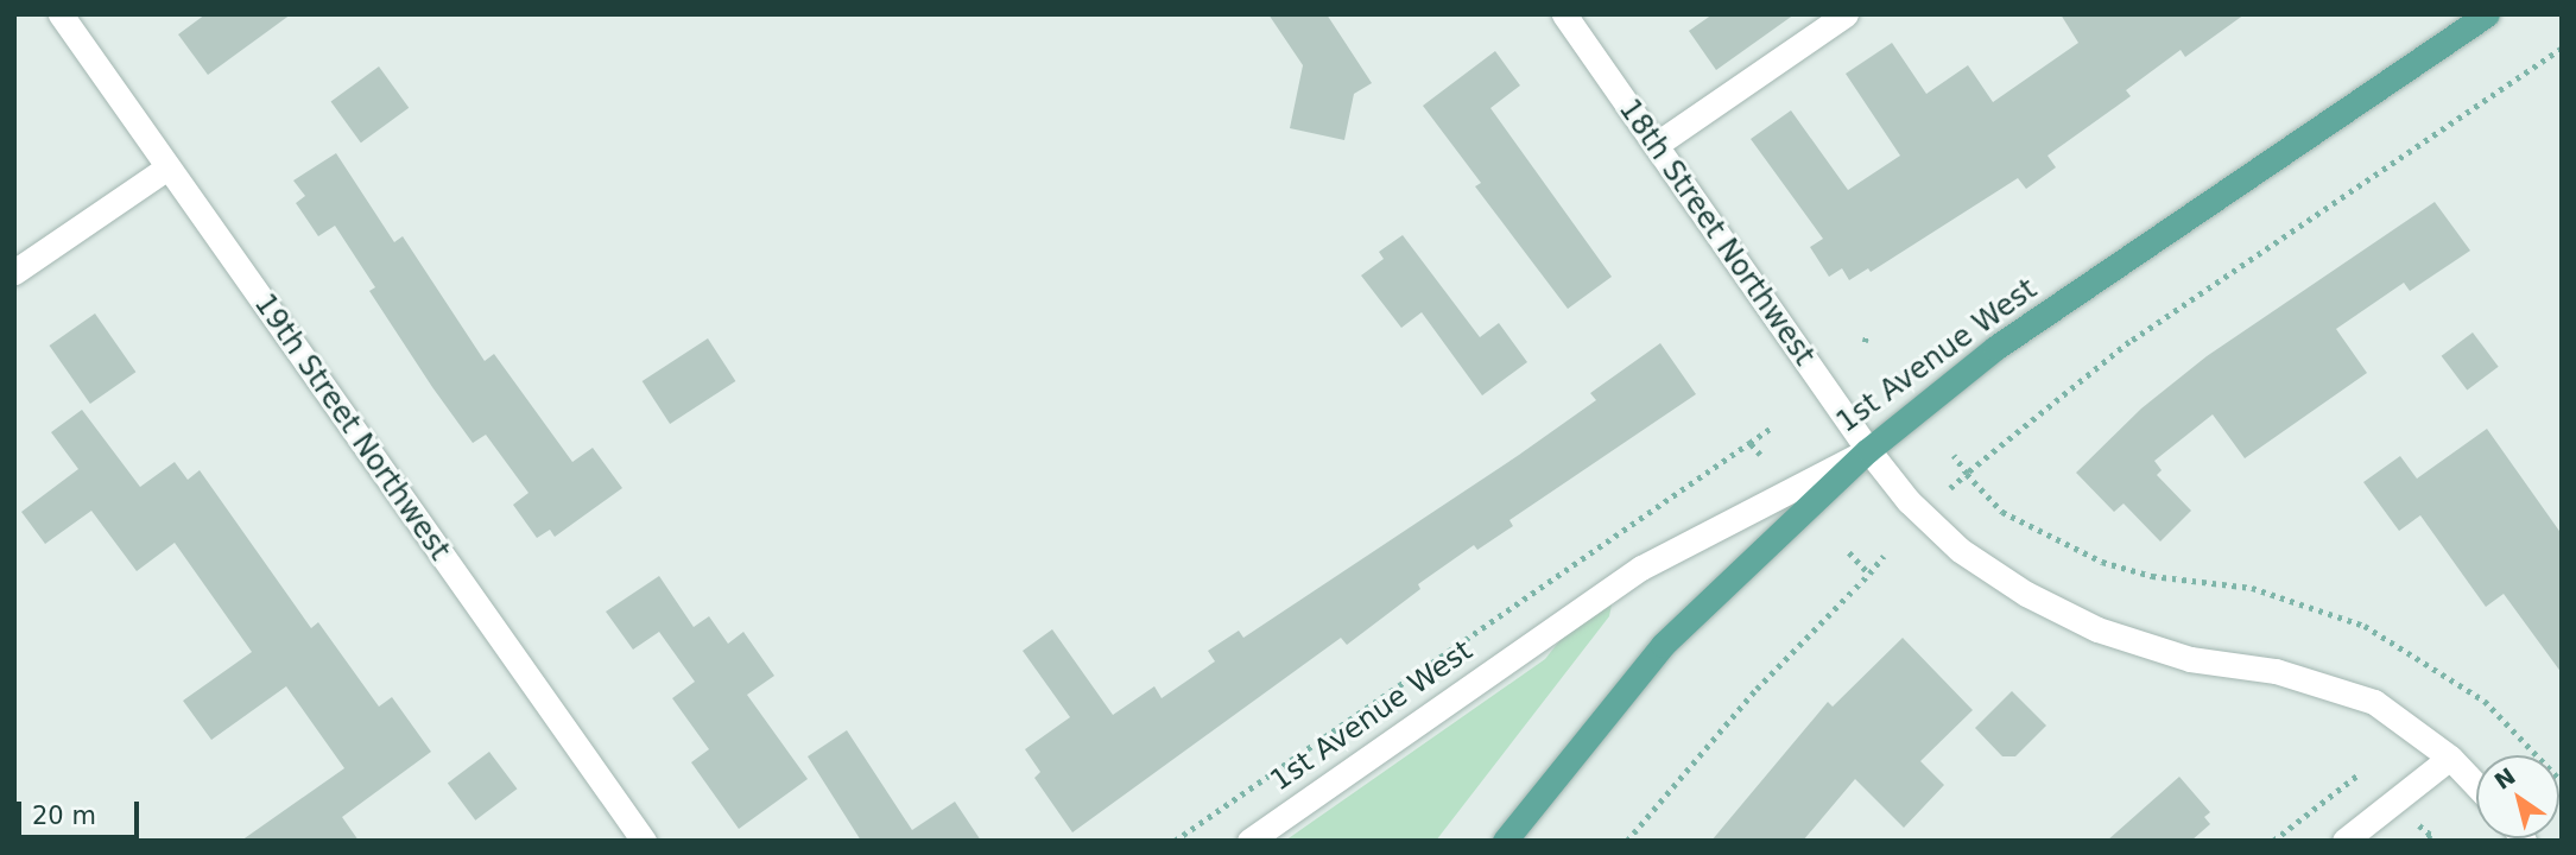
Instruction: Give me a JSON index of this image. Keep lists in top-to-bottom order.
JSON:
{
  "streets": {
    "main road": ["1st Avenue West"],
    "street": ["18th Street Northwest", "19th Street Northwest"]
  },
  "crossings": [
    ["18th Street Northwest", "1st Avenue West"]
  ],
  "scale_bar": "20 m",
  "north": "top left"
}
